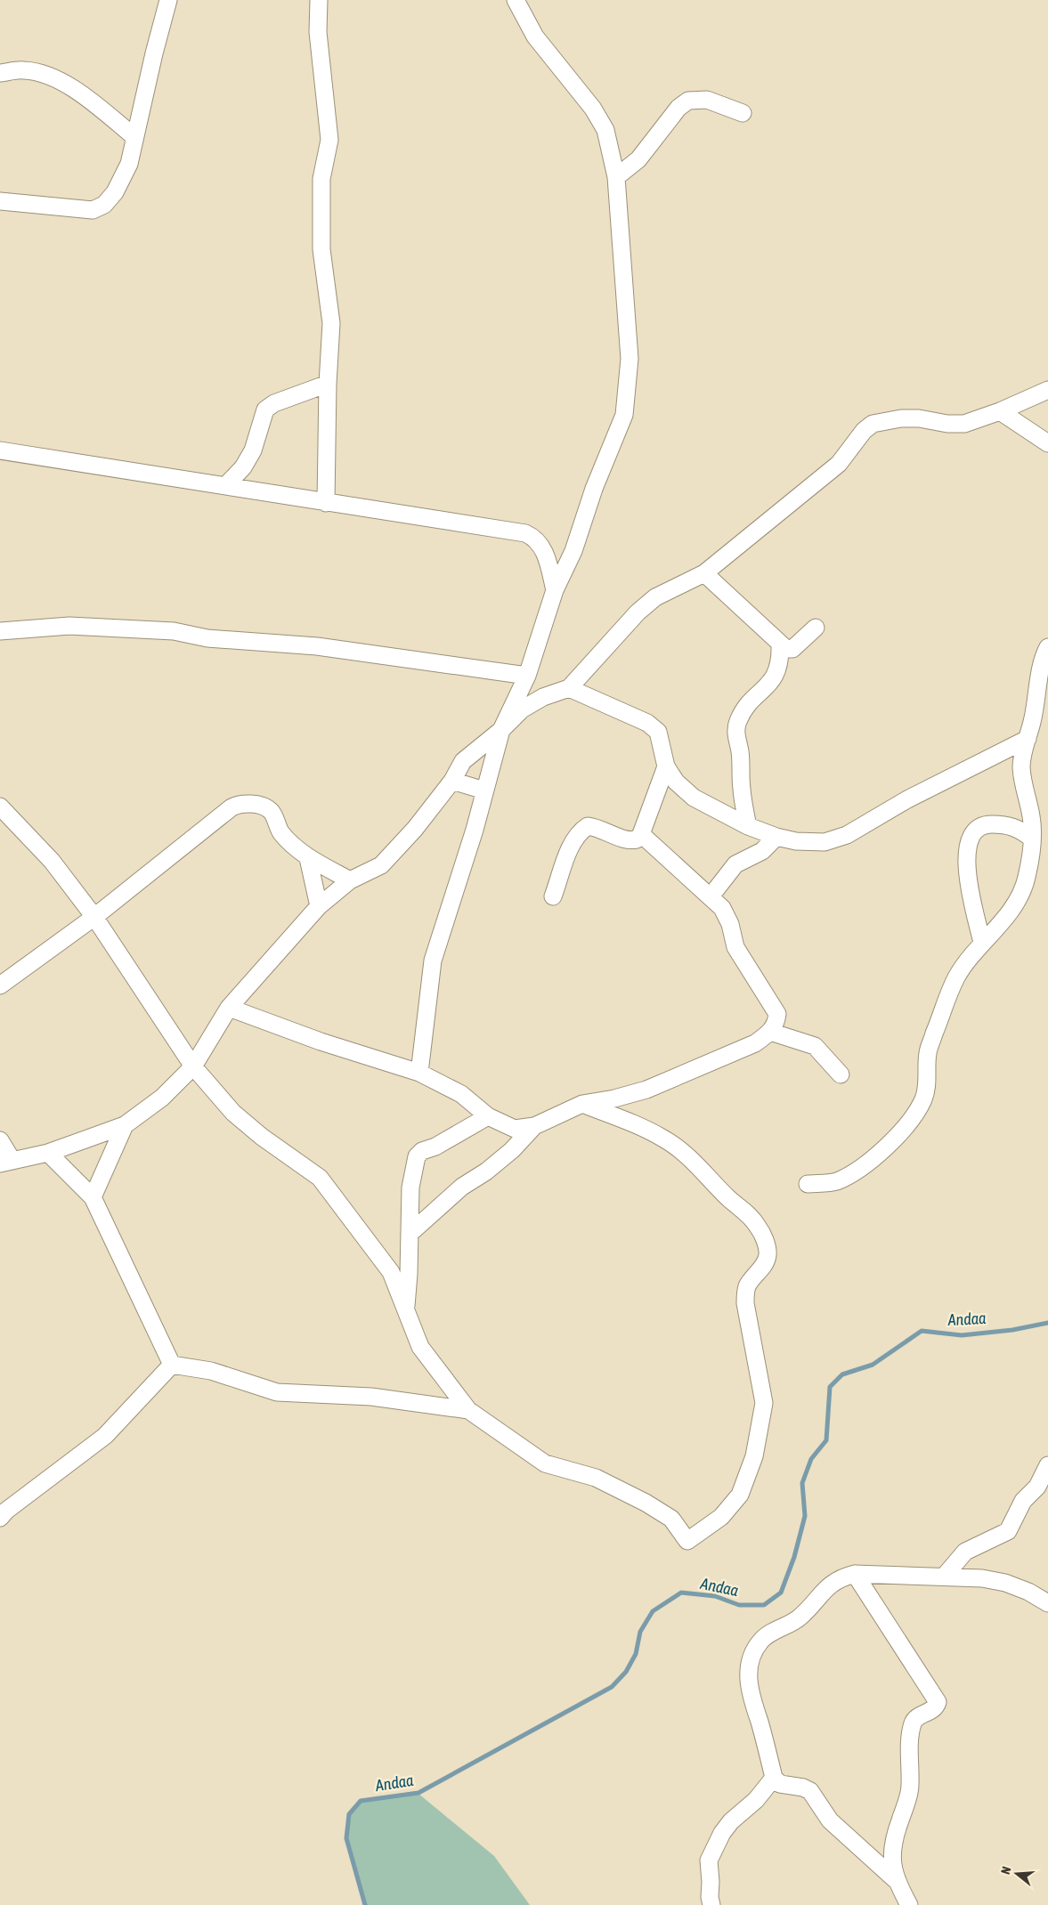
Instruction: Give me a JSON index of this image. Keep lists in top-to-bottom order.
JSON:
{
  "water": ["Andaa"],
  "north": "left"
}
